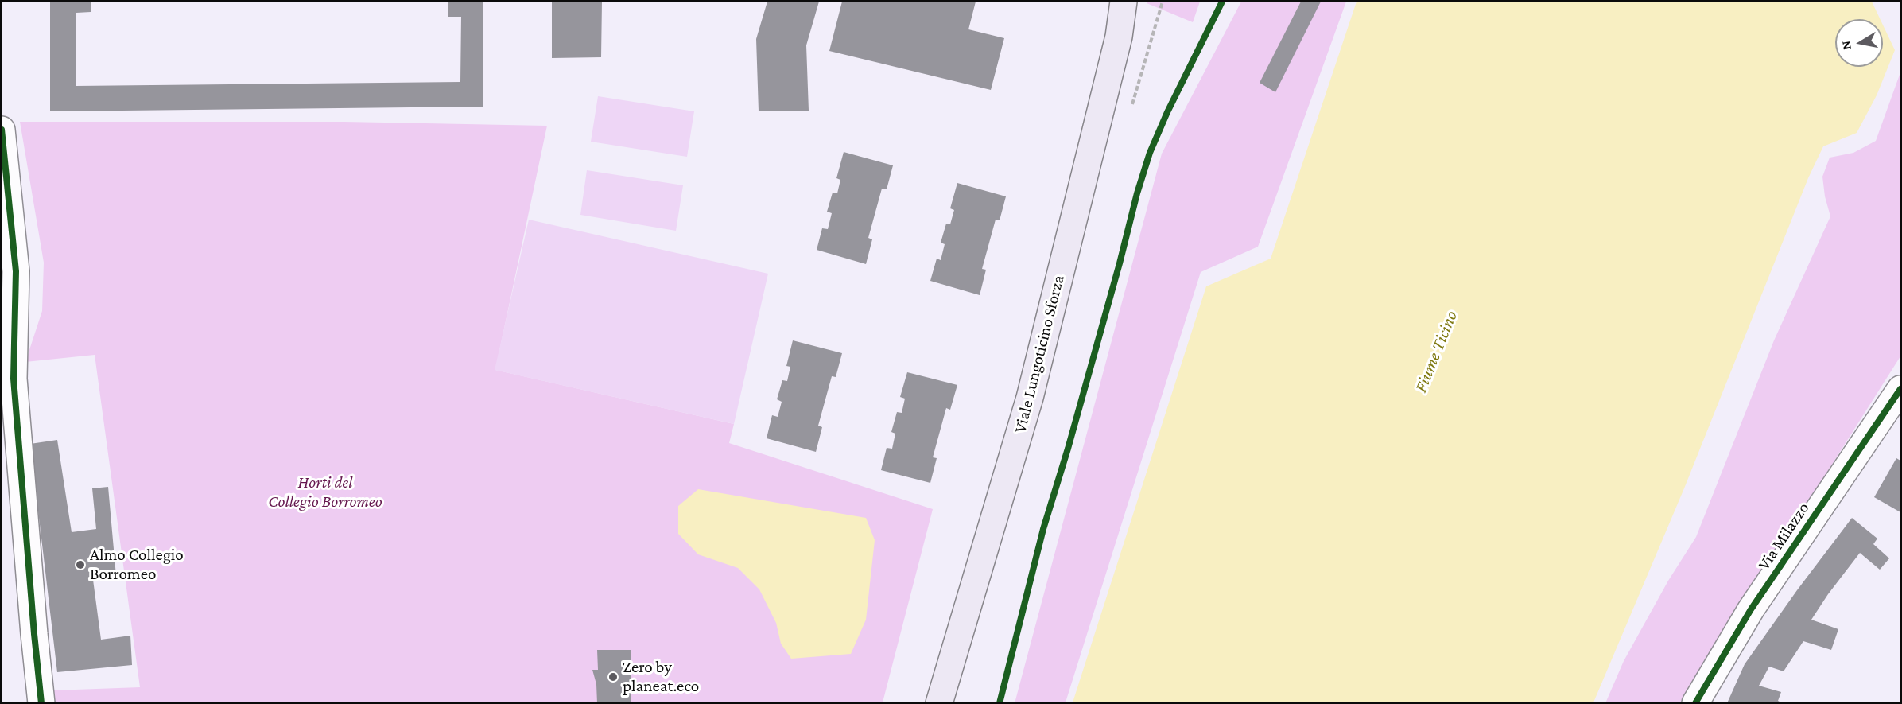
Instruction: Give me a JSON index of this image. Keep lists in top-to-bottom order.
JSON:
{
  "streets": {
    "main road": ["Viale Lungoticino Sforza"],
    "street": ["Via Milazzo"]
  },
  "water": ["Fiume Ticino"],
  "parks": ["Horti del Collegio Borromeo"],
  "places": ["Almo Collegio Borromeo", "Zero by planeat.eco"],
  "north": "left"
}
